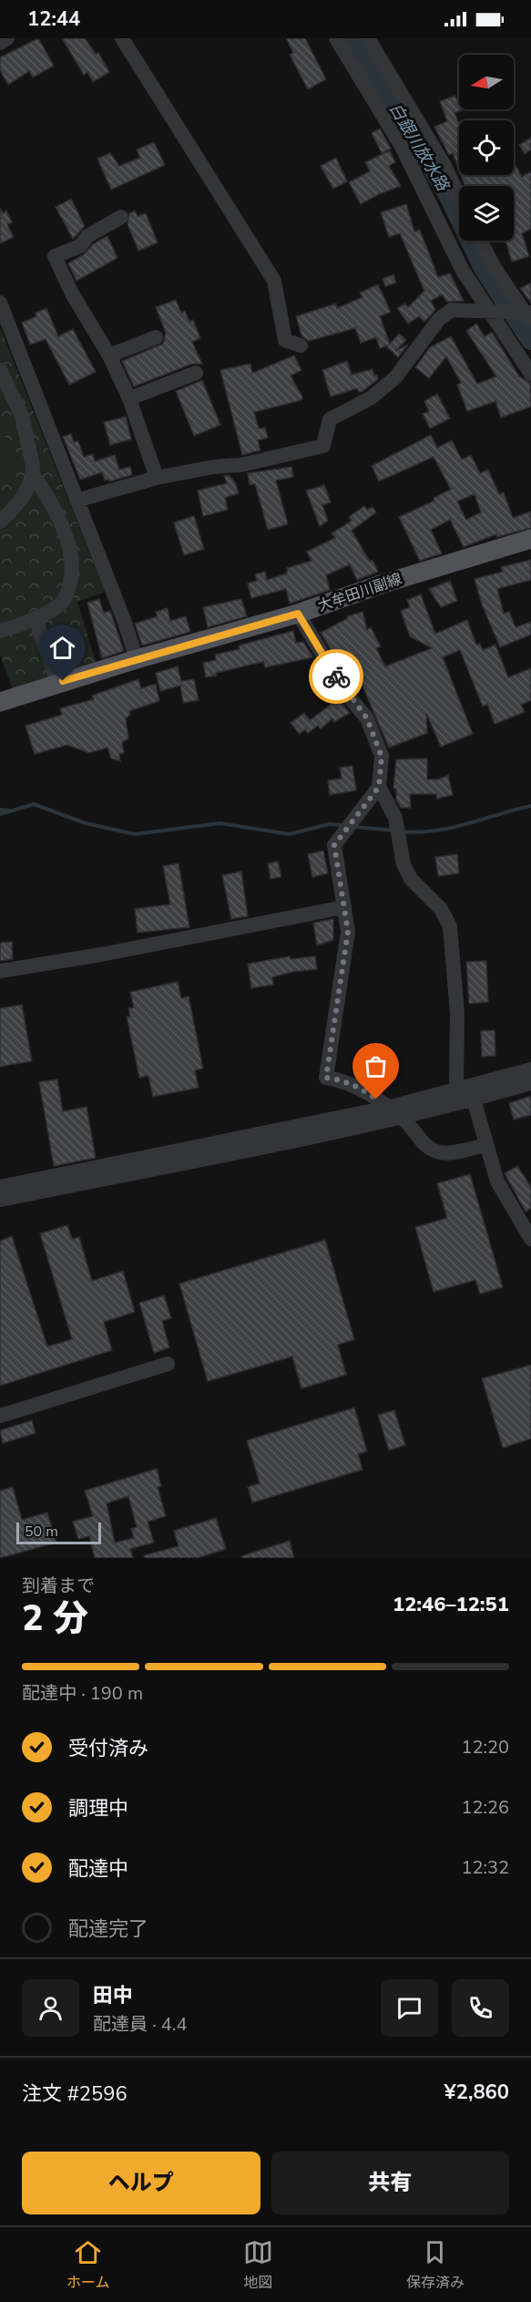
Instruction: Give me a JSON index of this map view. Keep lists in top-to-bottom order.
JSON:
{
  "streets": {
    "main road": ["大牟田川副線"]
  },
  "water": ["白銀川放水路"],
  "scale_bar": "50 m",
  "north": "left",
  "page": {
    "status": "12:44",
    "scale": "50 m",
    "heading": ["2 分", "到着まで", "12:46–12:51"],
    "panel": [
      "田中",
      "配達員 · 4.4",
      "注文 #2596",
      "¥2,860"
    ],
    "bar": "配達中 · 190 m",
    "list": [
      ["受付済み", "12:20"],
      ["調理中", "12:26"],
      ["配達中", "12:32"],
      "配達完了"
    ],
    "buttons": ["ヘルプ", "共有"],
    "tabs": ["ホーム", "地図", "保存済み"]
  }
}
